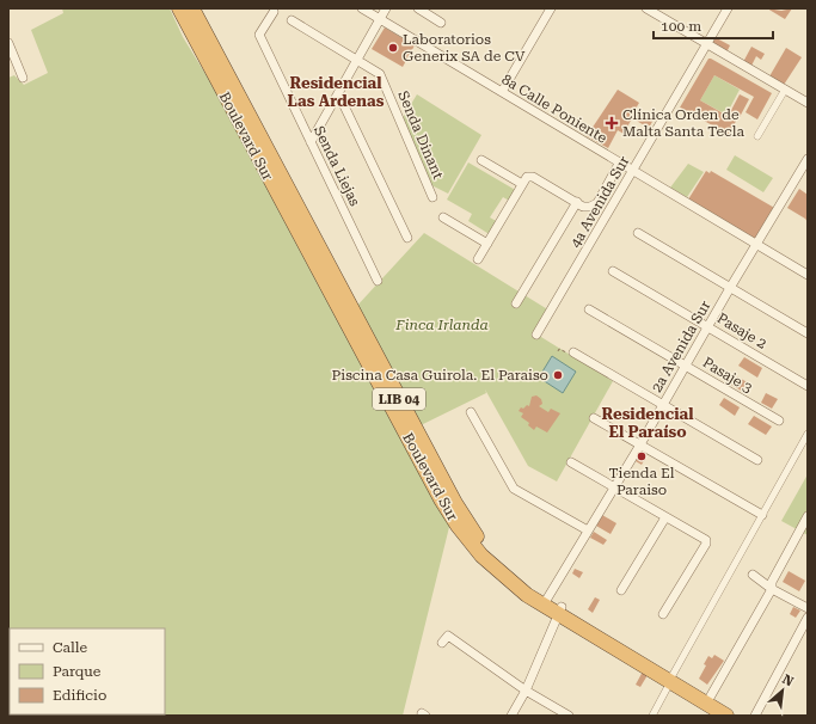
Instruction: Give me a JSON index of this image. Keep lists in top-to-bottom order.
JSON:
{
  "streets": {
    "highway": ["Boulevard Sur", "LIB 04"],
    "street": [
      "8a Calle Poniente",
      "Senda Dinant",
      "Senda Liejas",
      "4a Avenida Sur",
      "Pasaje 2",
      "2a Avenida Sur",
      "Pasaje 3"
    ]
  },
  "crossings": [
    ["8a Calle Poniente", "4a Avenida Sur"],
    ["8a Calle Poniente", "2a Avenida Sur"],
    ["Boulevard Sur", "2a Avenida Sur"],
    ["Pasaje 2", "2a Avenida Sur"],
    ["2a Avenida Sur", "Pasaje 3"]
  ],
  "districts": ["Residencial Las Ardenas", "Residencial El Paraíso"],
  "parks": ["Finca Irlanda"],
  "places": {
    "other": ["Laboratorios Generix SA de CV", "Piscina Casa Guirola. El Paraiso", "Tienda El Paraiso"],
    "health": ["Clínica Orden de Malta Santa Tecla"]
  },
  "legend": ["Calle", "Parque", "Edificio"],
  "scale_bar": "100 m",
  "north": "top right"
}
